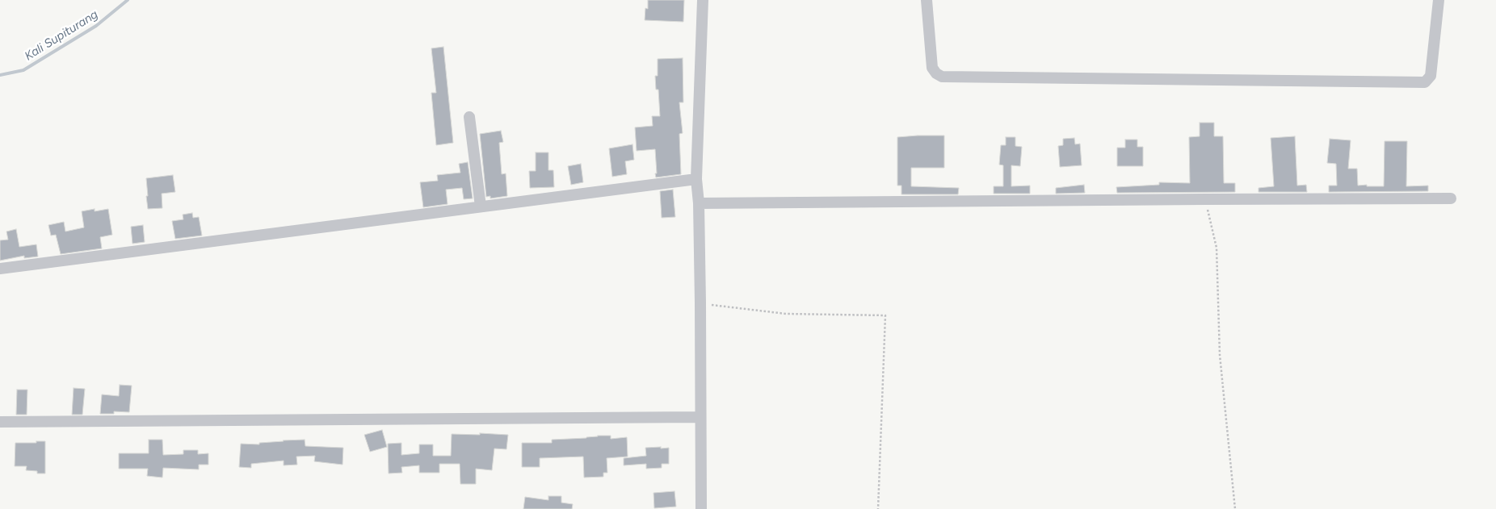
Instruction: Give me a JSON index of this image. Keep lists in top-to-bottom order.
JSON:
{
  "water": ["Kali Supiturang"]
}
